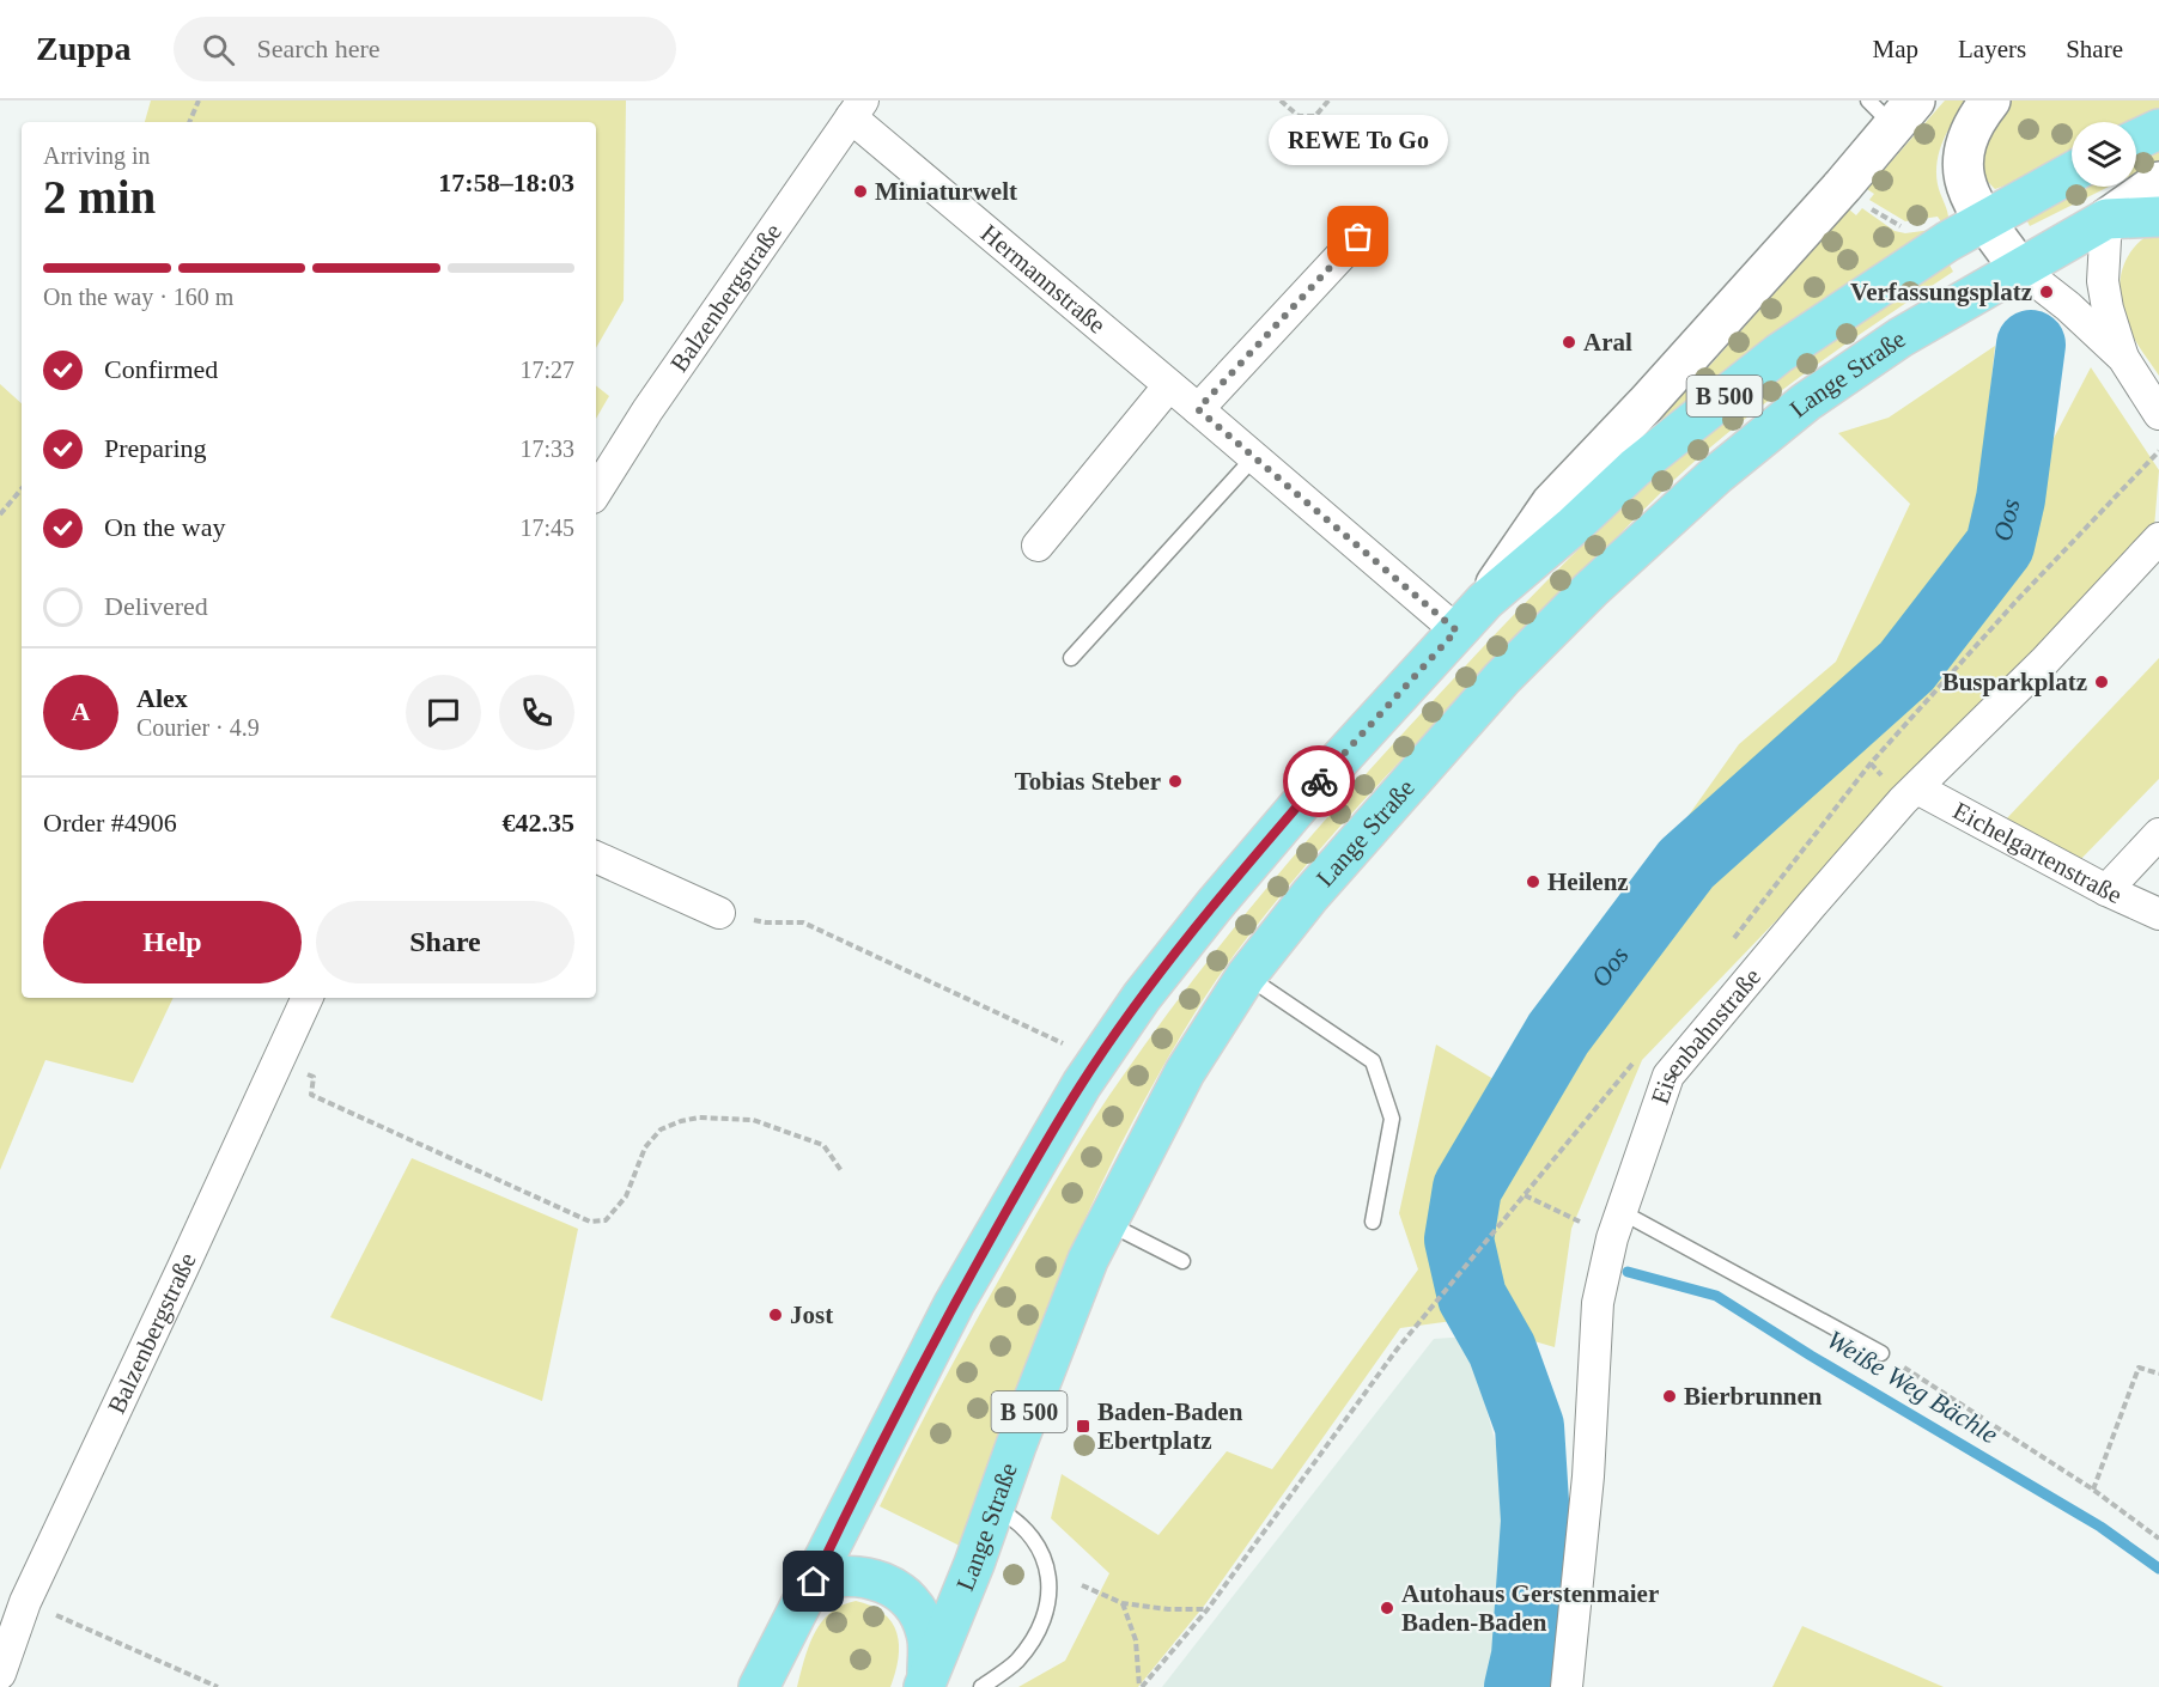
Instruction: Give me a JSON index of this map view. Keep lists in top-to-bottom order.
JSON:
{
  "streets": {
    "main road": ["Lange Straße", "B 500"],
    "street": [
      "Hermannstraße",
      "Balzenbergstraße",
      "Eichelgartenstraße",
      "Eisenbahnstraße"
    ]
  },
  "crossings": [
    ["Hermannstraße", "Balzenbergstraße"],
    ["Hermannstraße", "B 500"],
    ["Eichelgartenstraße", "Eisenbahnstraße"]
  ],
  "water": ["Oos", "Weiße Weg Bächle"],
  "places": {
    "other": [
      "Miniaturwelt",
      "REWE To Go",
      "Verfassungsplatz",
      "Aral",
      "Busparkplatz",
      "Tobias Steber",
      "Heilenz",
      "Jost",
      "Bierbrunnen",
      "Autohaus Gerstenmaier Baden-Baden"
    ],
    "transit": ["Baden-Baden Ebertplatz"]
  },
  "page": {
    "header": "Zuppa",
    "search": "Search here",
    "nav": ["Map", "Layers", "Share"],
    "bubble": "REWE To Go",
    "heading": ["2 min", "Arriving in", "17:58–18:03"],
    "panel": [
      "Alex",
      "Courier · 4.9",
      "Order #4906",
      "€42.35"
    ],
    "bar": "On the way · 160 m",
    "list": [
      ["Confirmed", "17:27"],
      ["Preparing", "17:33"],
      ["On the way", "17:45"],
      "Delivered"
    ],
    "round": "A",
    "buttons": ["Help", "Share"]
  }
}
